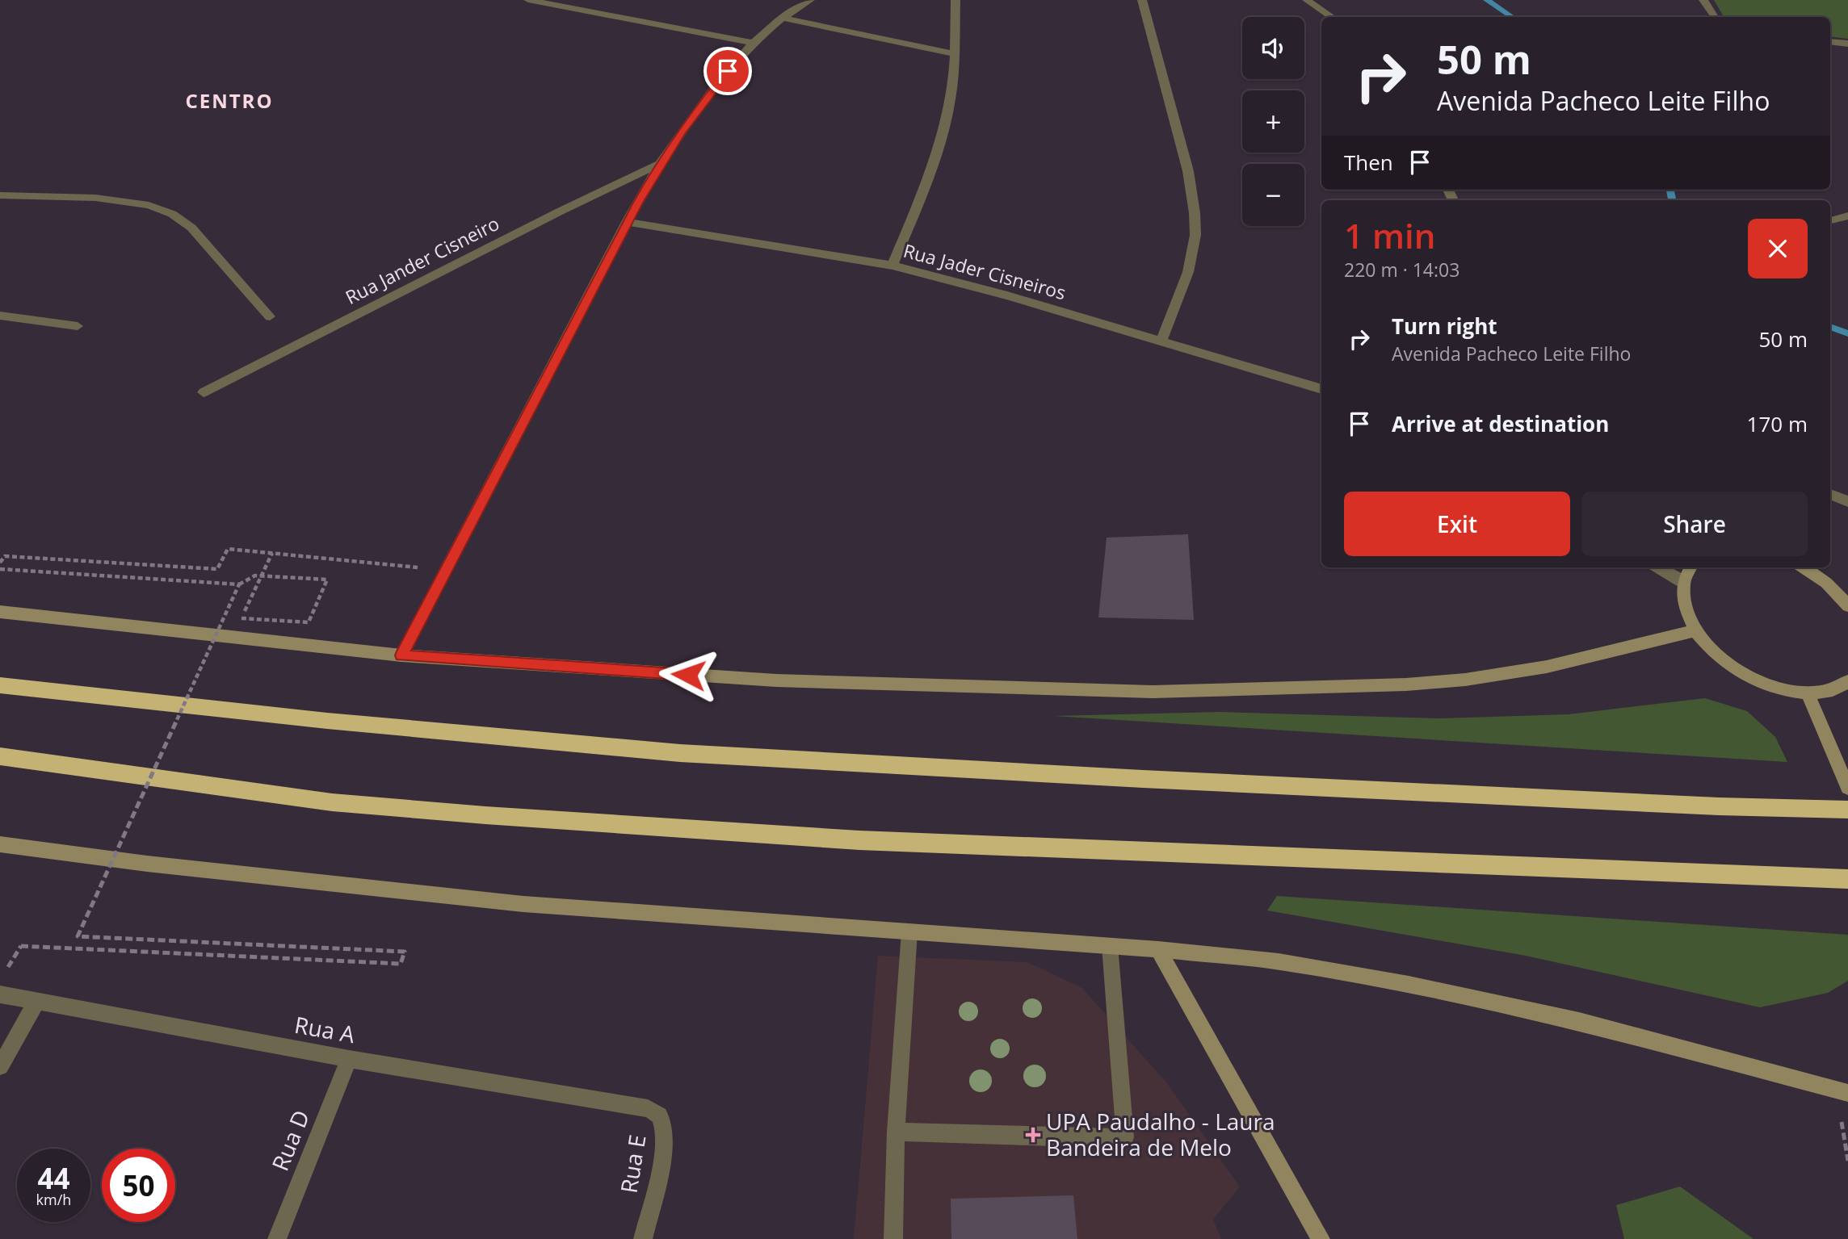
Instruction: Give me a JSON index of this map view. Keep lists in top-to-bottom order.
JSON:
{
  "streets": {
    "street": [
      "Rua Jander Cisneiro",
      "Rua Jader Cisneiros",
      "Rua A",
      "Rua D",
      "Rua E"
    ]
  },
  "crossings": [
    ["Rua A", "Rua D"],
    ["Rua A", "Rua E"]
  ],
  "districts": ["CENTRO"],
  "places": {
    "health": ["UPA Paudalho - Laura Bandeira de Melo"]
  },
  "page": {
    "map_buttons": ["+", "−"],
    "turn": ["50 m", "Avenida Pacheco Leite Filho"],
    "then": "Then",
    "heading": ["1 min", "220 m · 14:03"],
    "list": [
      {
        "name": "Turn right",
        "note": "Avenida Pacheco Leite Filho",
        "value": "50 m"
      },
      {
        "name": "Arrive at destination",
        "value": "170 m"
      }
    ],
    "buttons": ["Exit", "Share"],
    "speed": "44 km/h",
    "limit": "50"
  }
}
